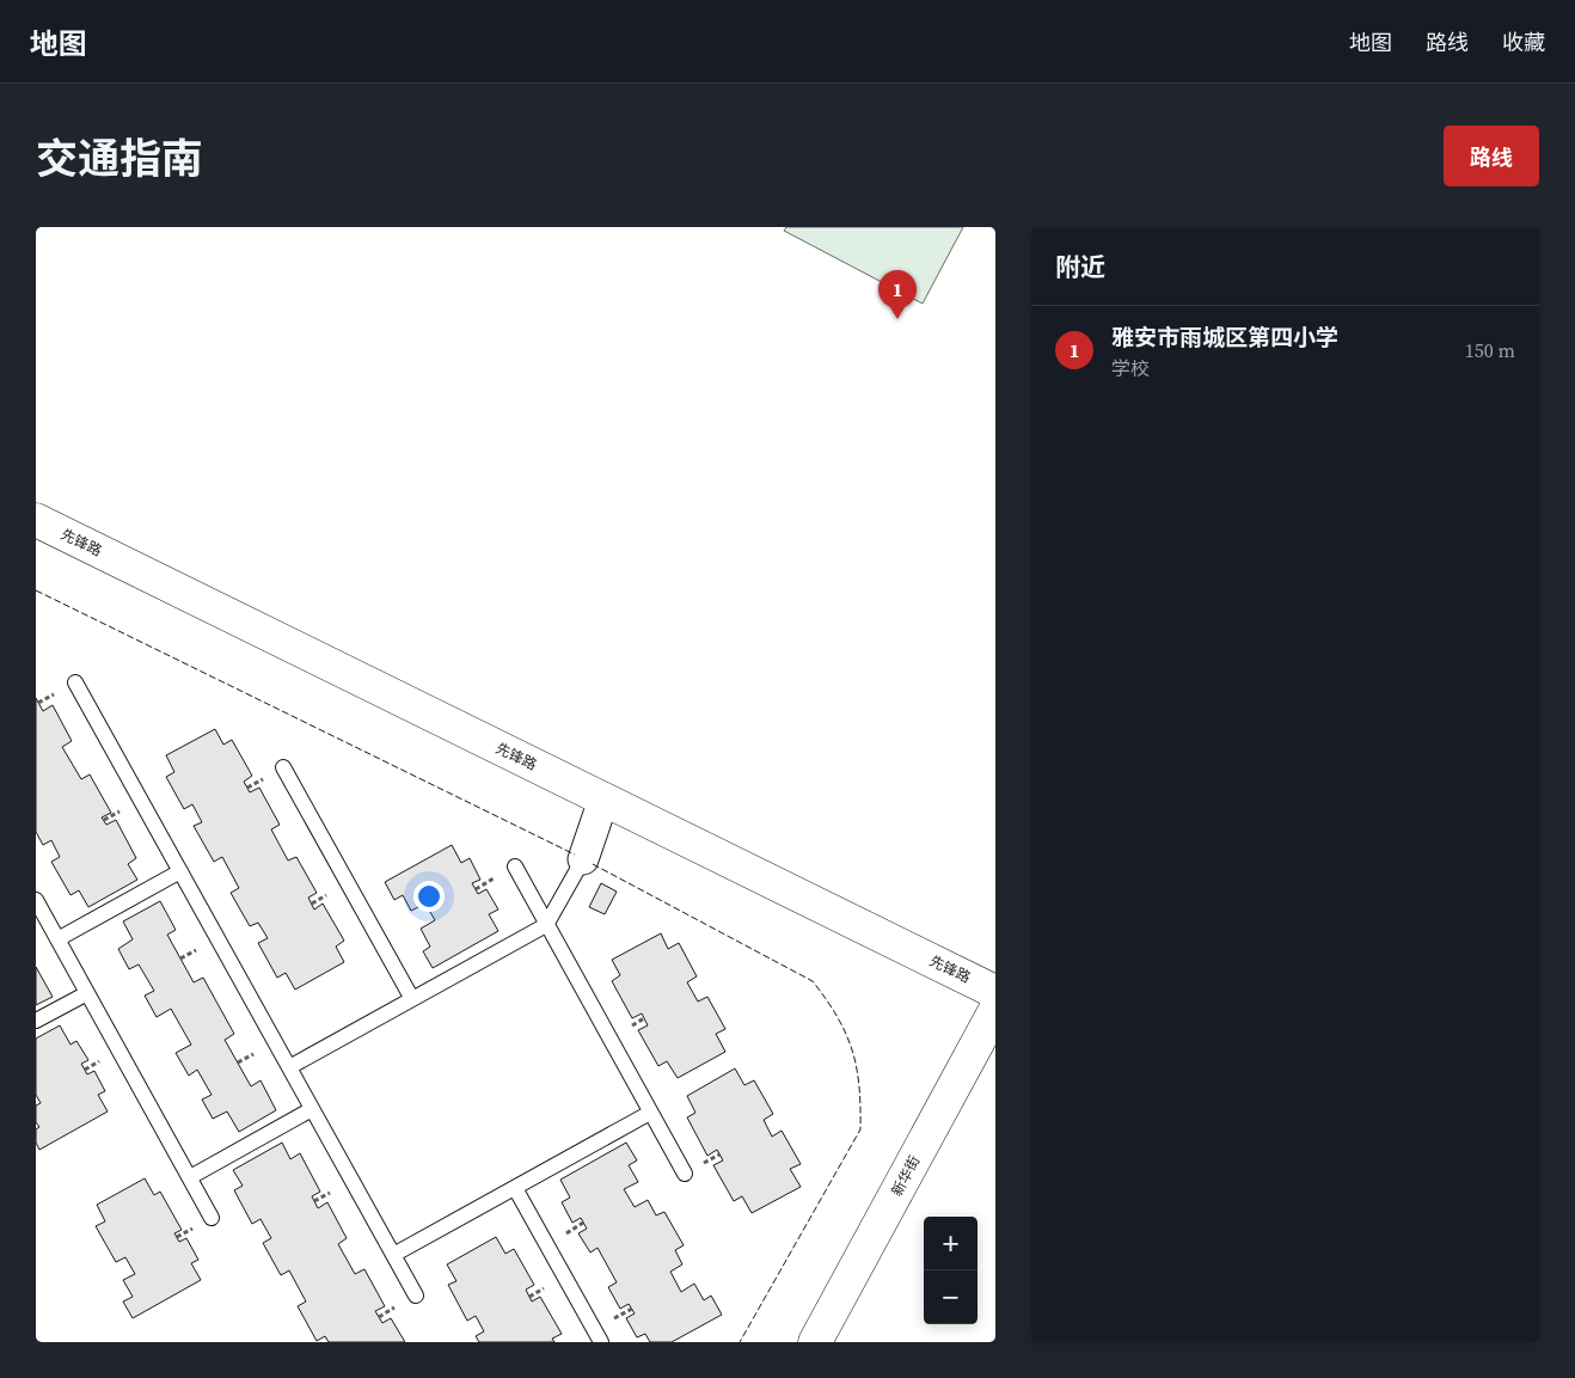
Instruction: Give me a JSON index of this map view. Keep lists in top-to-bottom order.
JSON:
{
  "streets": {
    "street": ["先锋路", "新华街"]
  },
  "page": {
    "header": "地图",
    "nav": ["地图", "路线", "收藏"],
    "title": "交通指南",
    "buttons": "路线",
    "heading": "附近",
    "pins": "1",
    "list": [
      {
        "mark": "1",
        "name": "雅安市雨城区第四小学",
        "note": "学校",
        "value": "150 m"
      }
    ],
    "map_buttons": ["+", "−"]
  }
}
